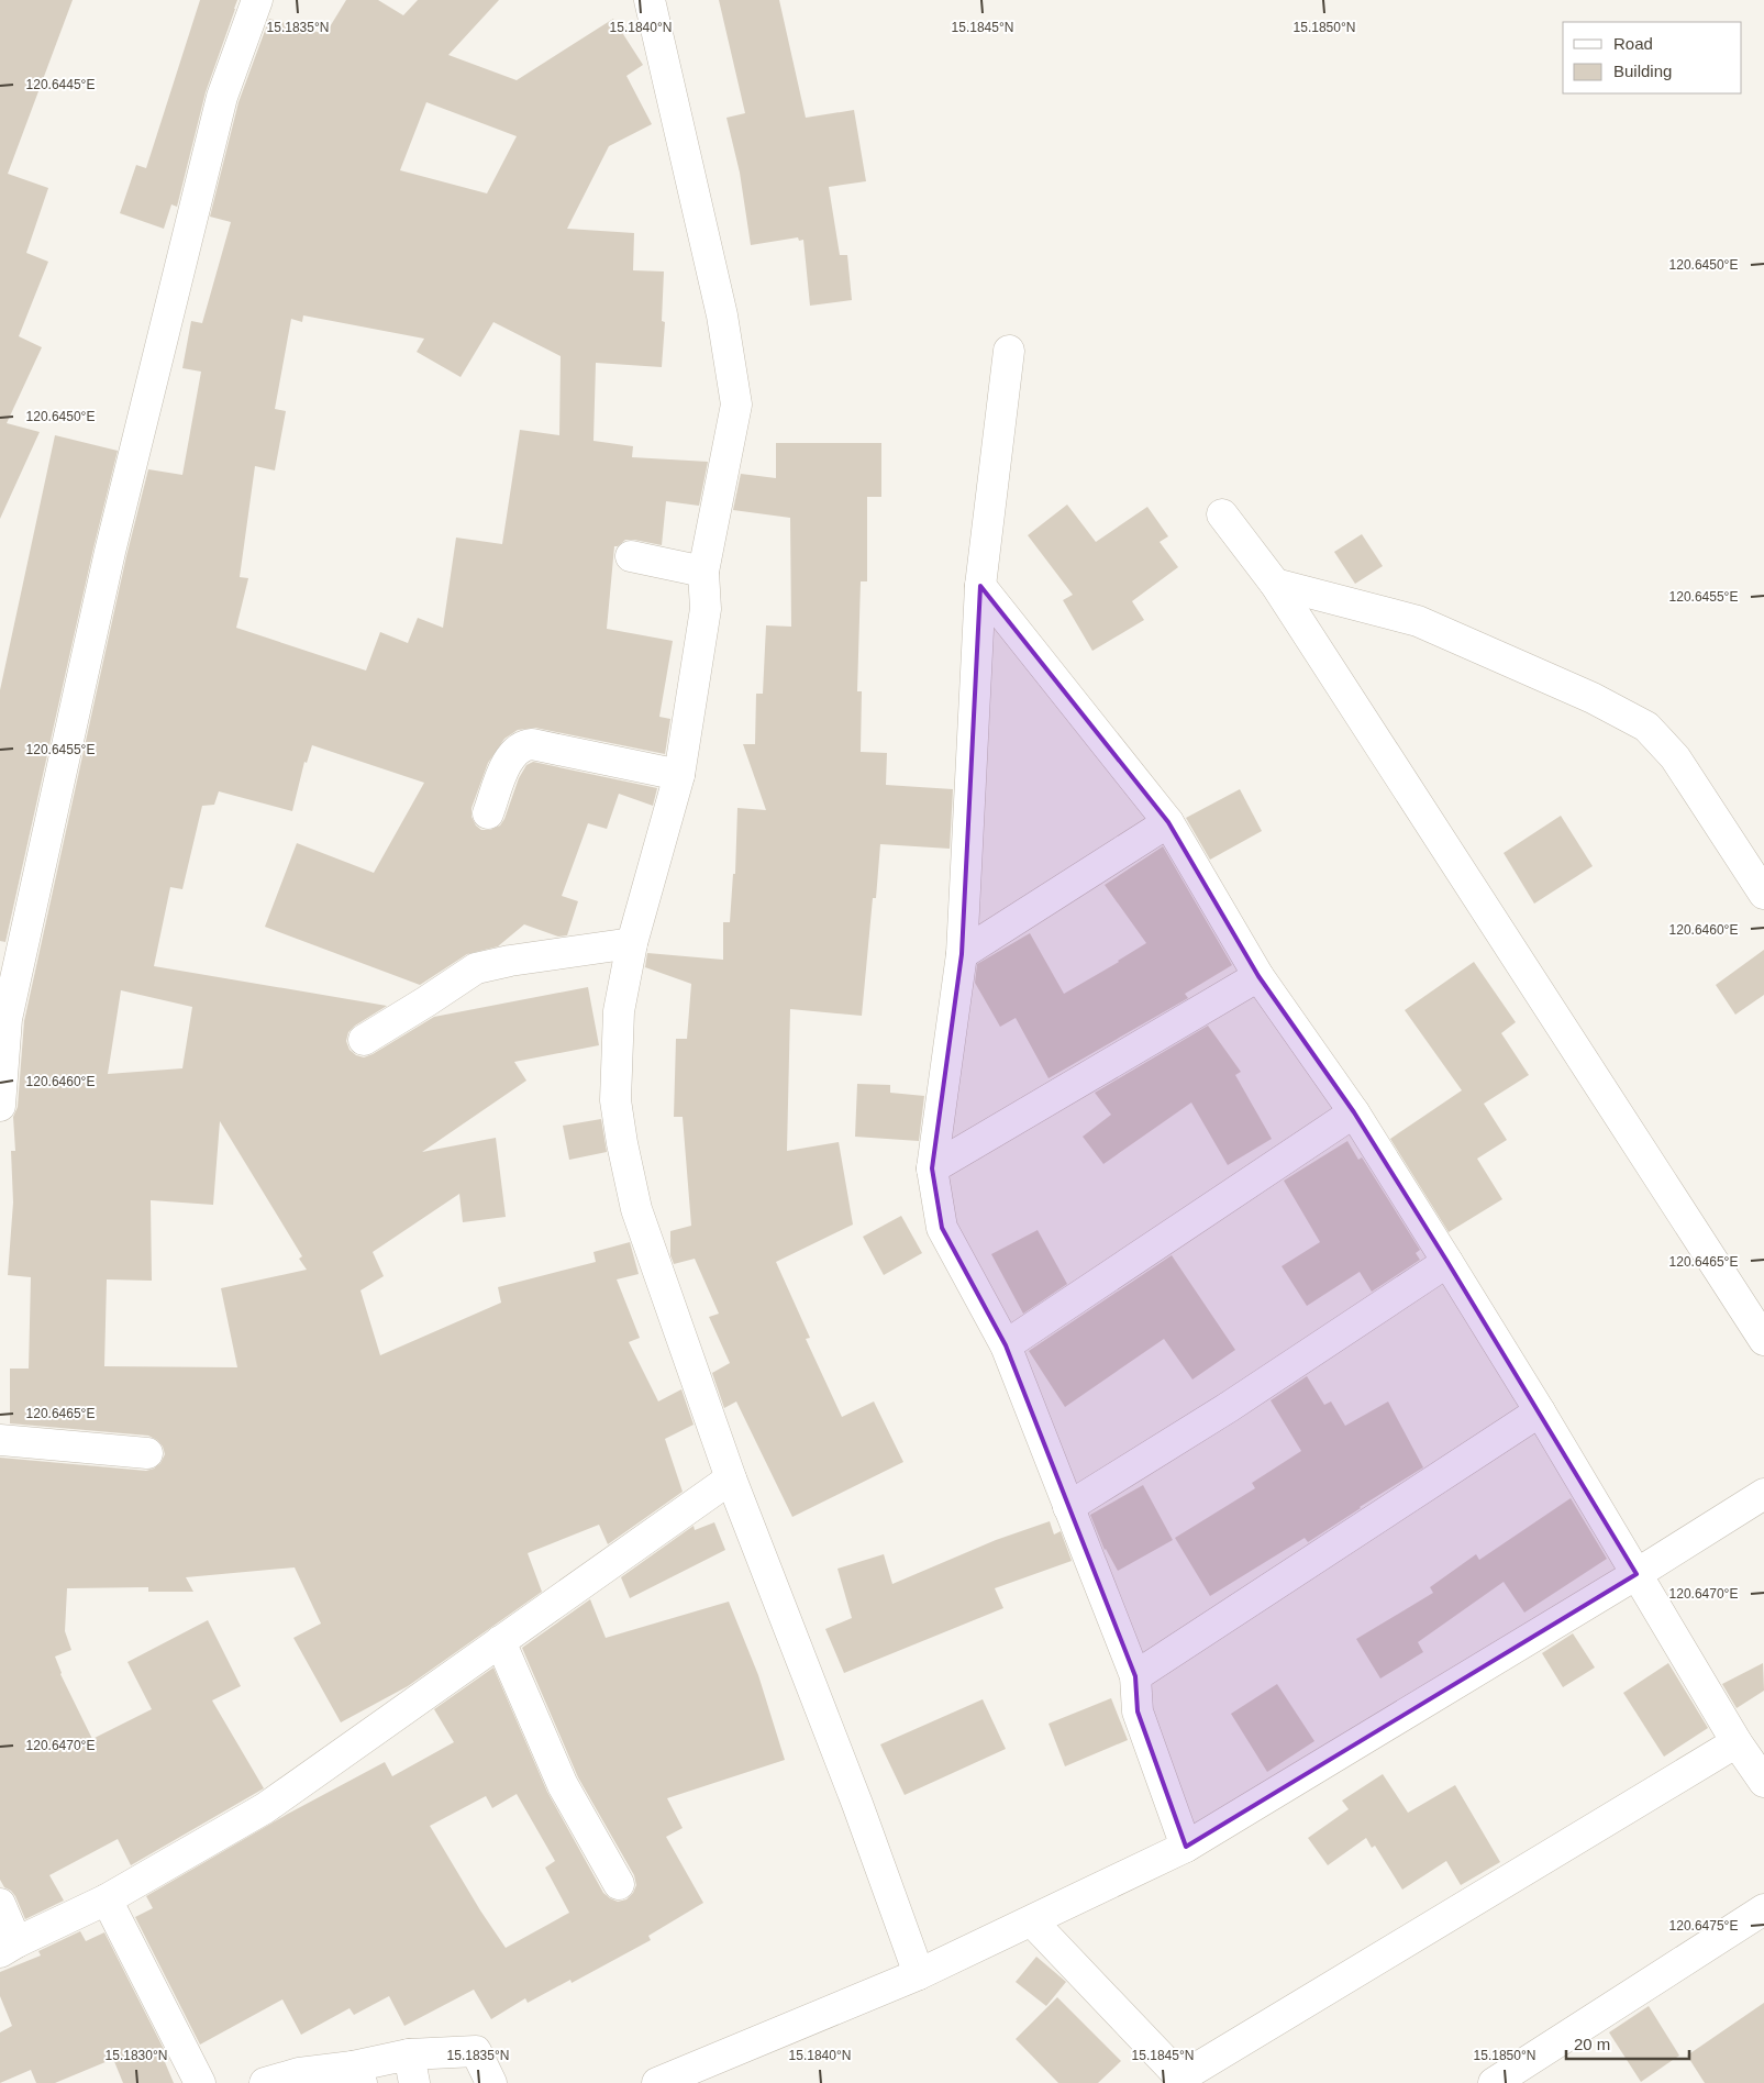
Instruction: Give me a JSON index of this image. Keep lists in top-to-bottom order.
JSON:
{
  "legend": ["Road", "Building"],
  "scale_bar": "20 m",
  "coordinates": [
    "15.1835°N",
    "15.1840°N",
    "15.1845°N",
    "15.1850°N",
    "120.6445°E",
    "120.6450°E",
    "120.6455°E",
    "120.6460°E",
    "120.6465°E",
    "120.6470°E",
    "120.6475°E",
    "15.1830°N"
  ]
}
